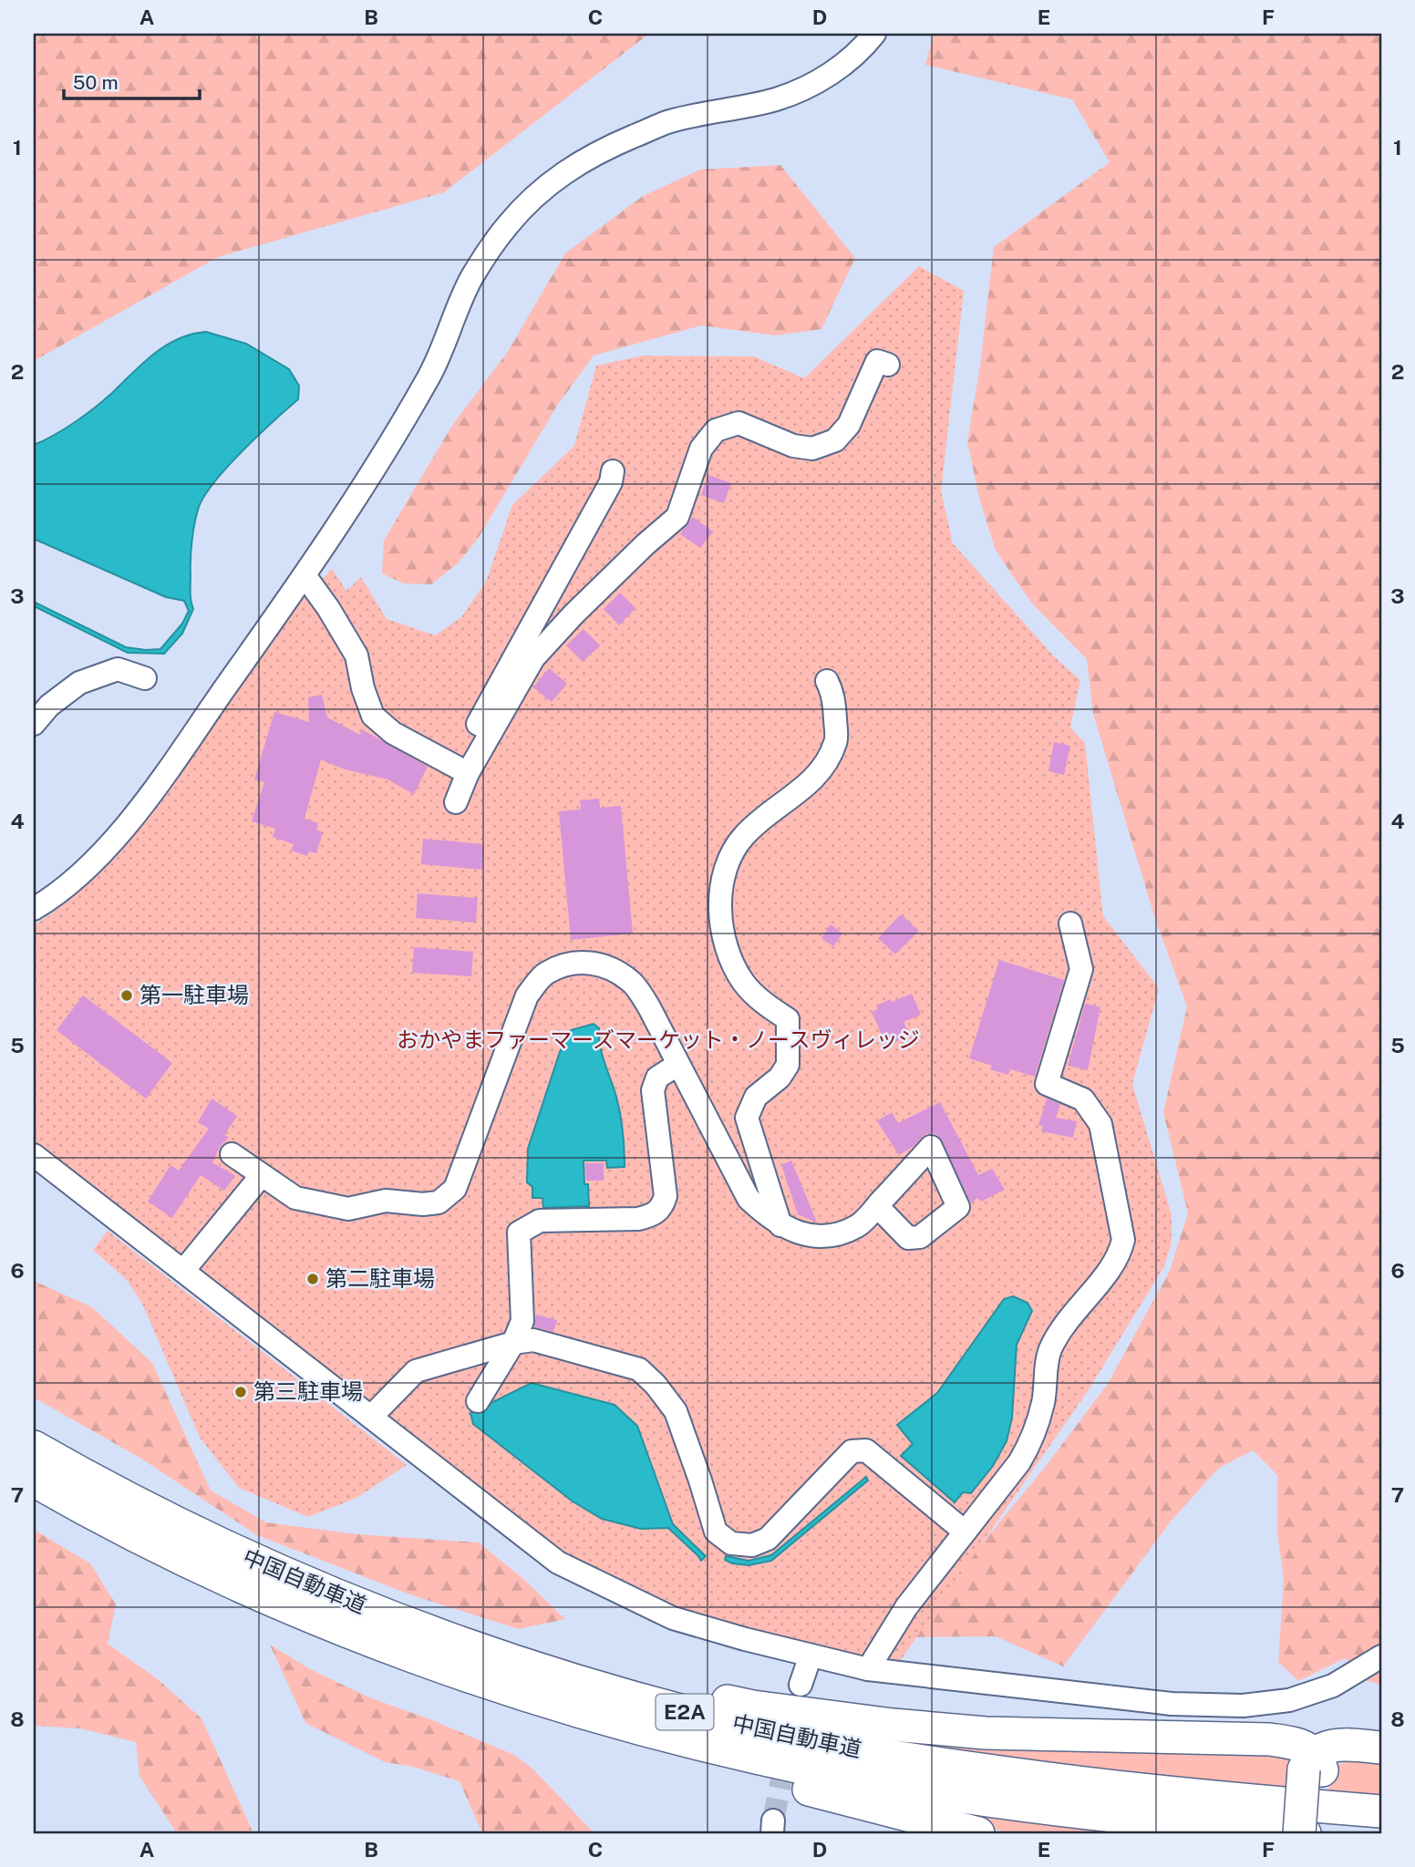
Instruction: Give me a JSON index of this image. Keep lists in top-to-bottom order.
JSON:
{
  "streets": {
    "highway": ["中国自動車道", "E2A"]
  },
  "parks": ["おかやまファーマーズマーケット・ノースヴィレッジ"],
  "places": ["第一駐車場", "第二駐車場", "第三駐車場"],
  "scale_bar": "50 m",
  "grid": {
    "columns": [
      "A",
      "B",
      "C",
      "D",
      "E",
      "F"
    ],
    "rows": [
      "1",
      "2",
      "3",
      "4",
      "5",
      "6",
      "7",
      "8"
    ]
  }
}
